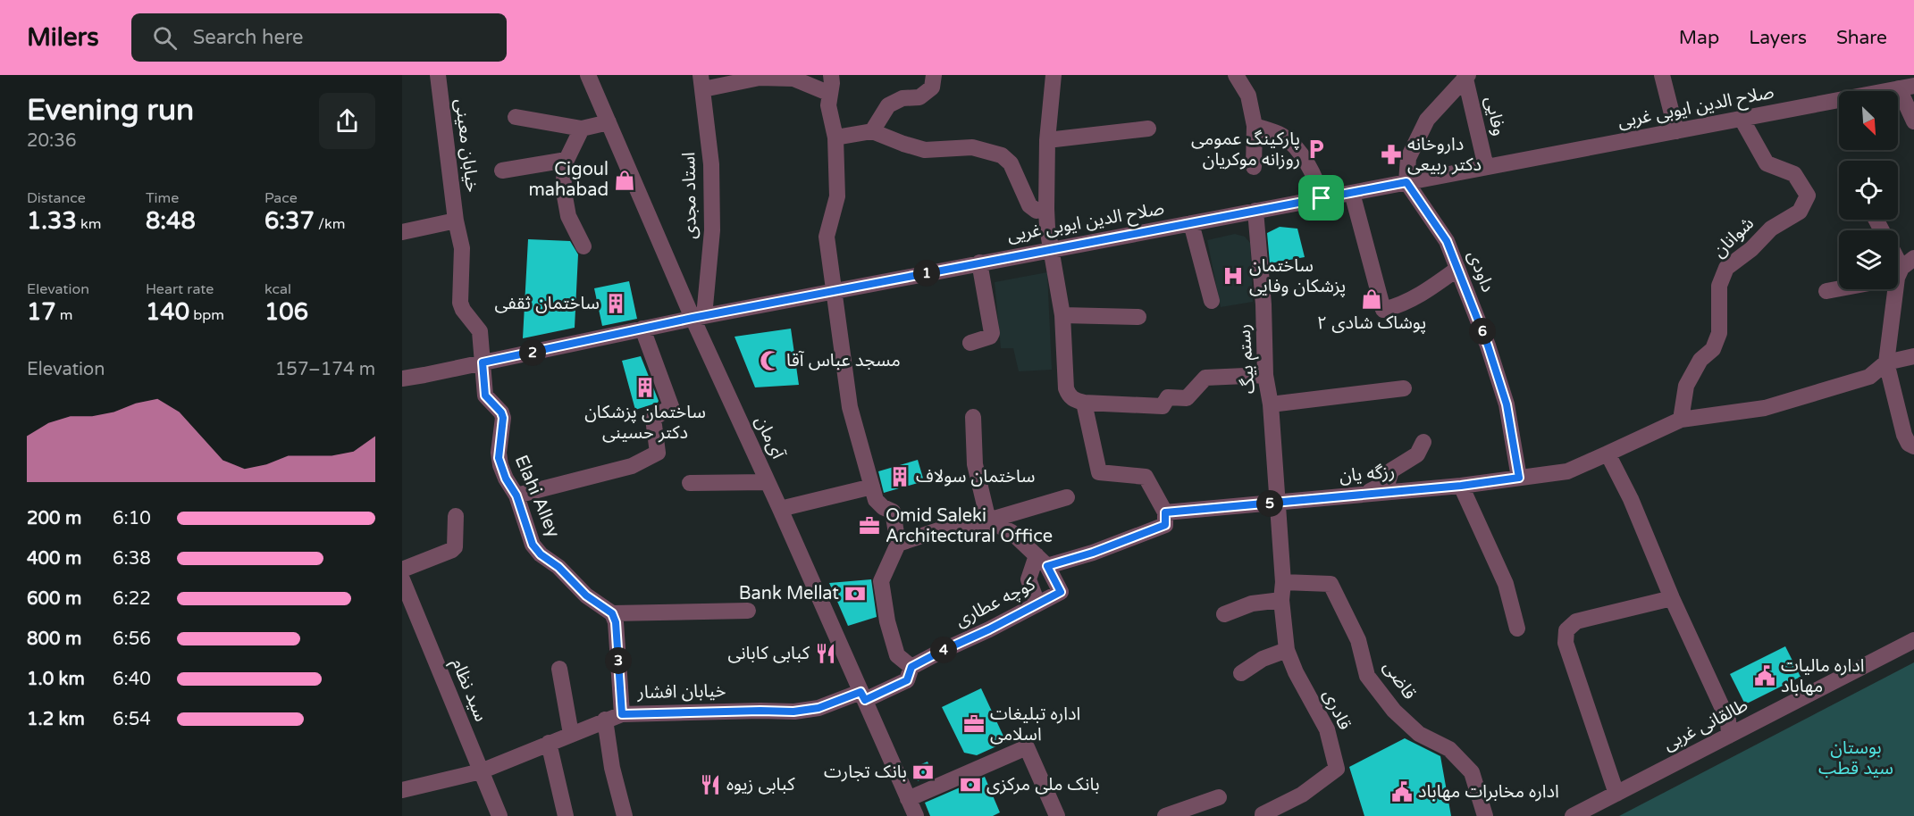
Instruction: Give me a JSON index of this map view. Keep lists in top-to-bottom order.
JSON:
{
  "streets": {
    "street": [
      "صلاح الدین ایوبی غربی",
      "وفایی",
      "خیابان معینی",
      "استاد مجدی",
      "صلاح الدین ایوبی غریی",
      "شوانان",
      "داودی",
      "رستم بیگ",
      "آی‌مان",
      "رزگه یان",
      "Elahi Alley",
      "کوچه عطاری",
      "قاضی",
      "سید نظام",
      "خیابان افشار",
      "قادری",
      "طالقانی غربی"
    ]
  },
  "crossings": [
    ["صلاح الدین ایوبی غربی", "وفایی"],
    ["صلاح الدین ایوبی غربی", "صلاح الدین ایوبی غریی"],
    ["صلاح الدین ایوبی غربی", "شوانان"],
    ["وفایی", "صلاح الدین ایوبی غریی"],
    ["خیابان معینی", "صلاح الدین ایوبی غریی"],
    ["خیابان معینی", "Elahi Alley"],
    ["استاد مجدی", "صلاح الدین ایوبی غریی"],
    ["استاد مجدی", "آی‌مان"],
    ["صلاح الدین ایوبی غریی", "داودی"],
    ["صلاح الدین ایوبی غریی", "رستم بیگ"],
    ["صلاح الدین ایوبی غریی", "آی‌مان"],
    ["صلاح الدین ایوبی غریی", "Elahi Alley"],
    ["شوانان", "رزگه یان"],
    ["داودی", "رزگه یان"],
    ["رستم بیگ", "رزگه یان"],
    ["رستم بیگ", "قاضی"],
    ["رستم بیگ", "قادری"],
    ["آی‌مان", "کوچه عطاری"],
    ["آی‌مان", "خیابان افشار"],
    ["رزگه یان", "کوچه عطاری"],
    ["کوچه عطاری", "خیابان افشار"],
    ["قاضی", "قادری"],
    ["سید نظام", "خیابان افشار"]
  ],
  "parks": ["بوستان سید قطب"],
  "places": {
    "parking": ["پارکینگ عمومی روزانه موکریان"],
    "pharmacy": ["داروخانه دکتر ربیعی"],
    "shop": ["Cigoul mahabad", "پوشاک شادی ۲"],
    "hospital": ["ساختمان پزشکان وفایی"],
    "building": ["ساختمان ثقفی", "ساختمان پزشکان دکتر حسینی", "ساختمان سولاف"],
    "mosque": ["مسجد عباس آقا"],
    "office": ["Omid Saleki Architectural Office", "اداره تبلیغات اسلامی"],
    "bank": ["Bank Mellat", "بانک تجارت", "بانک ملی مرکزی"],
    "restaurant": ["کبابی کابانی", "کبابى زیوه"],
    "public building": ["اداره مالیات مهاباد", "اداره مخابرات مهاباد"]
  },
  "north": "bottom right",
  "page": {
    "header": "Milers",
    "search": "Search here",
    "nav": ["Map", "Layers", "Share"],
    "heading": ["Evening run", "20:36"],
    "stats": [
      ["Distance", "1.33 km"],
      ["Time", "8:48"],
      ["Pace", "6:37 /km"],
      ["Elevation", "17 m"],
      ["Heart rate", "140 bpm"],
      ["kcal", "106"]
    ],
    "pins": [
      "1",
      "6",
      "2",
      "5",
      "4",
      "3"
    ],
    "chart": ["Elevation", "157–174 m"],
    "list": [
      {
        "name": "200 m",
        "note": "6:10"
      },
      {
        "name": "400 m",
        "note": "6:38"
      },
      {
        "name": "600 m",
        "note": "6:22"
      },
      {
        "name": "800 m",
        "note": "6:56"
      },
      {
        "name": "1.0 km",
        "note": "6:40"
      },
      {
        "name": "1.2 km",
        "note": "6:54"
      }
    ]
  }
}
